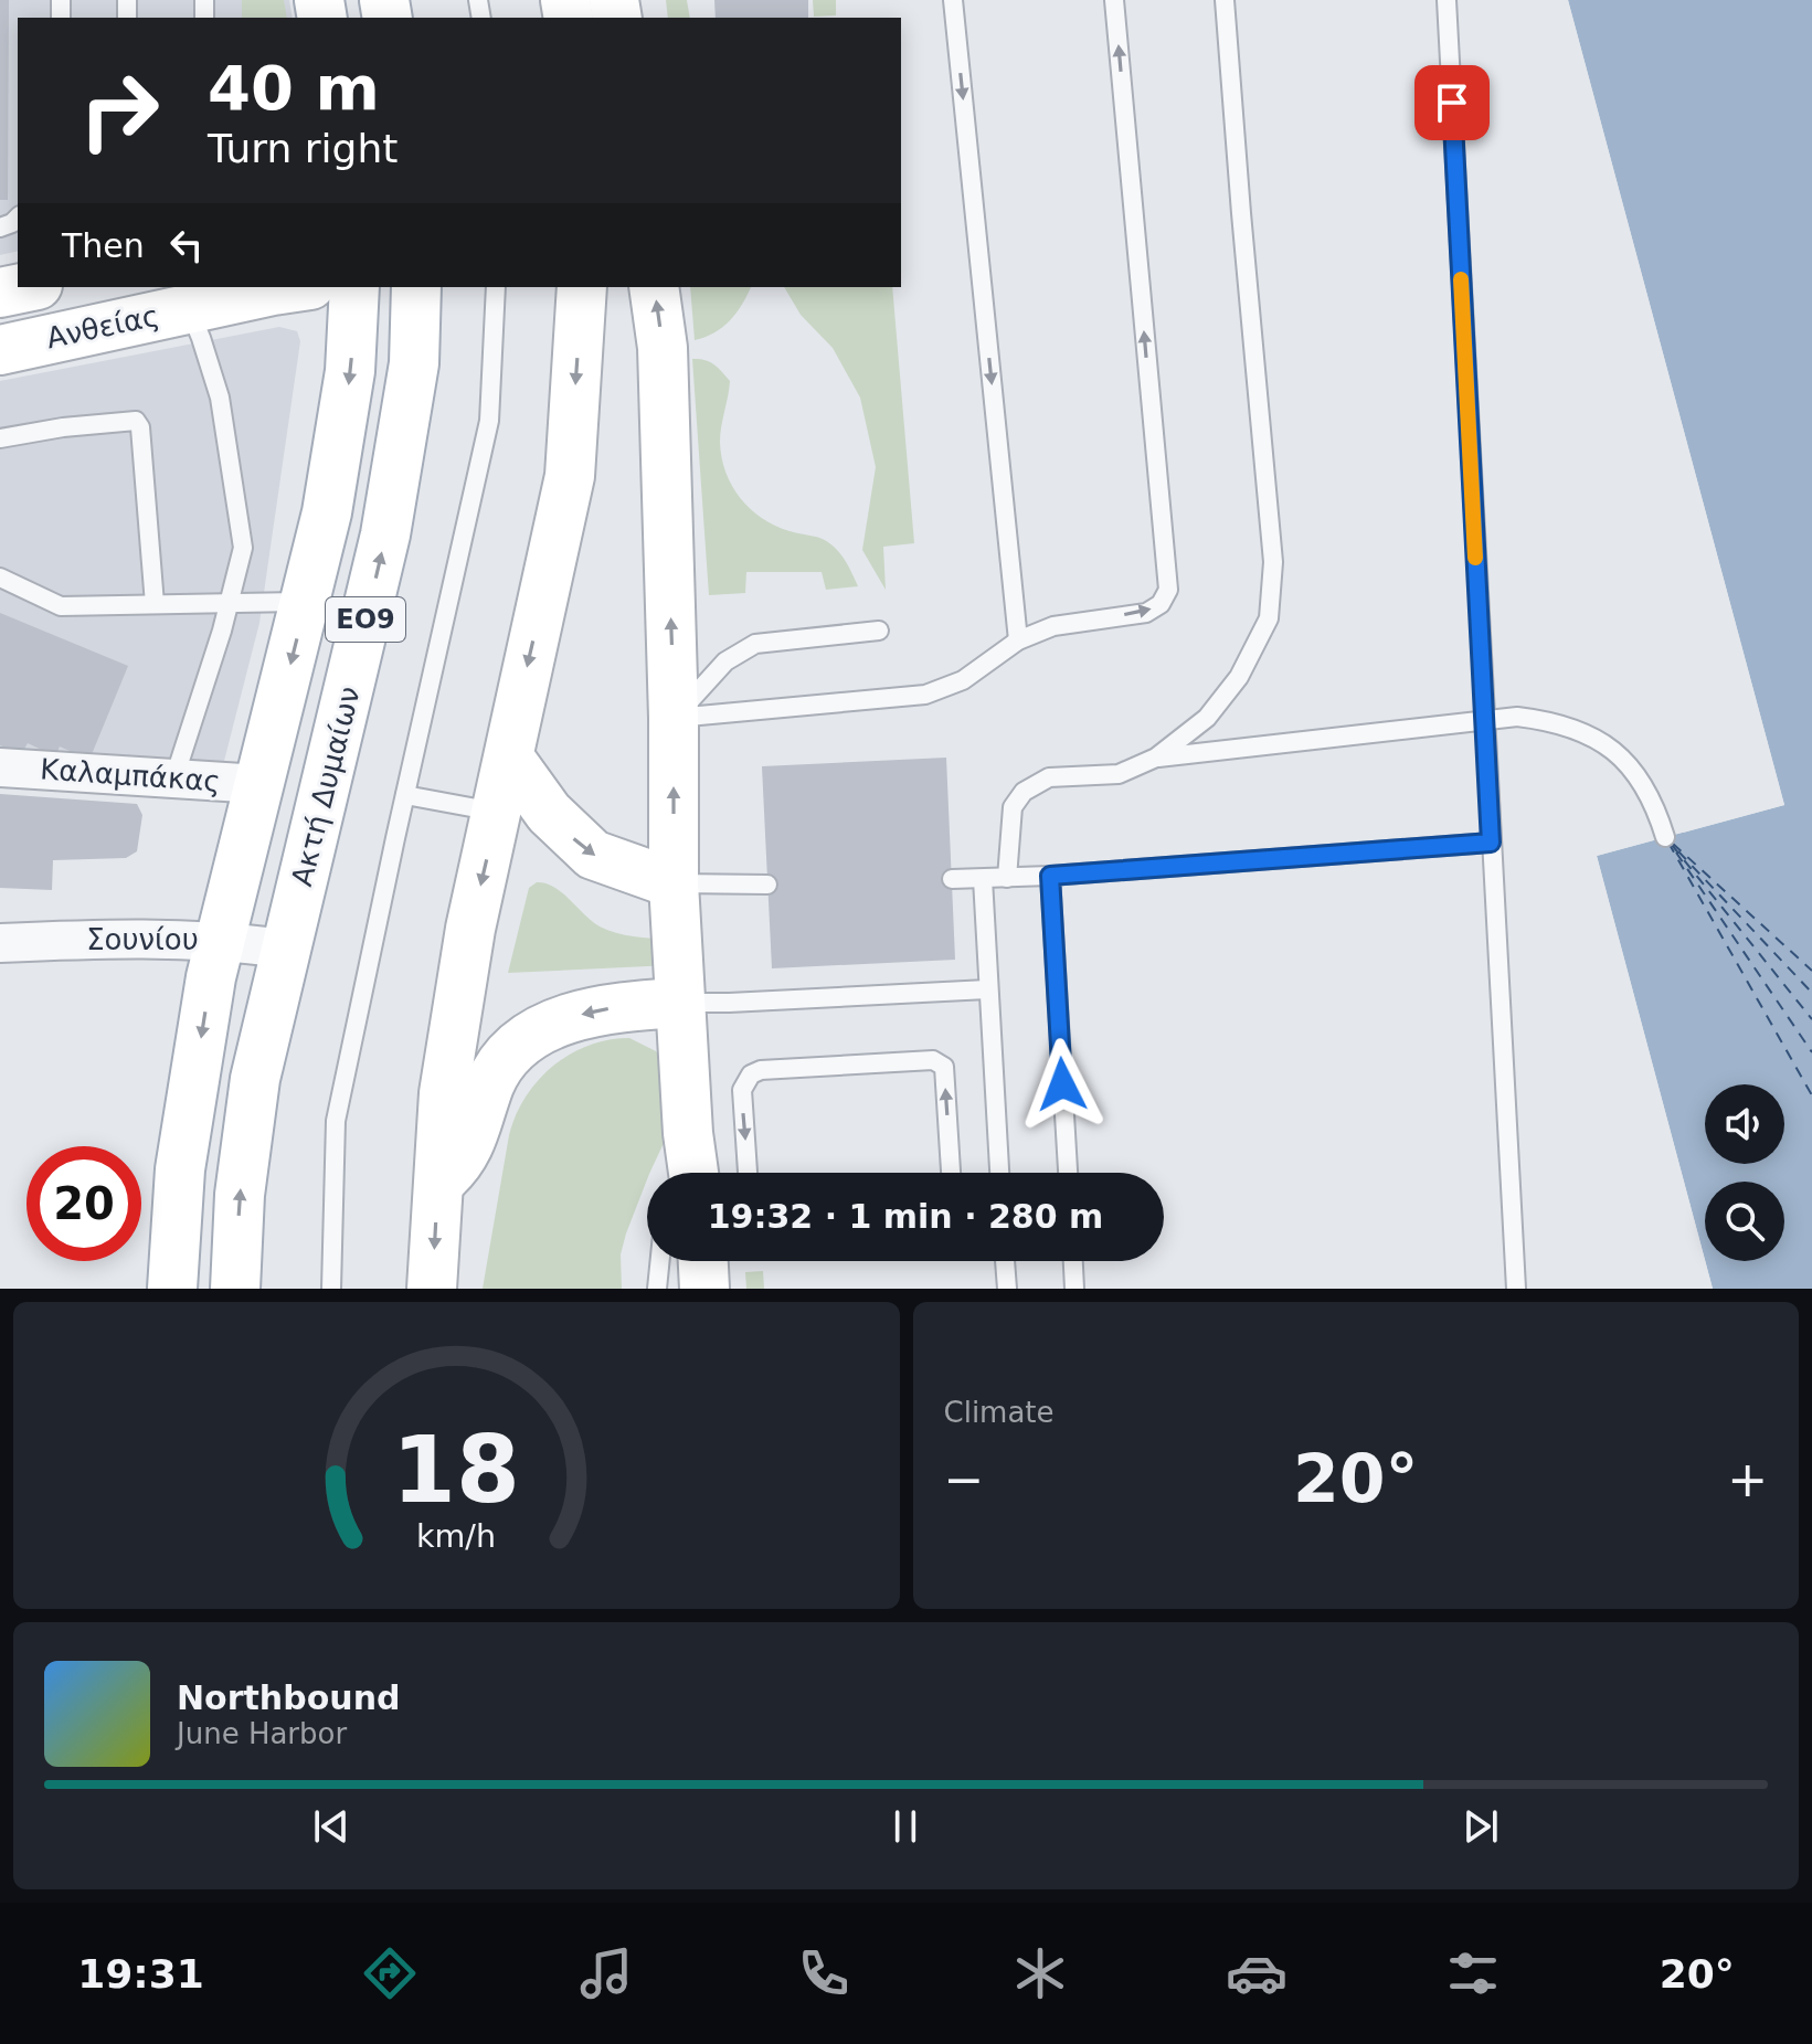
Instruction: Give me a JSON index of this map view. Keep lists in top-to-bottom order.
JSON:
{
  "streets": {
    "main road": ["Ανθείας", "ΕΟ9", "Ακτή Δυμαίων"],
    "street": ["Καλαμπάκας", "Σουνίου"]
  },
  "crossings": [
    ["ΕΟ9", "Καλαμπάκας"],
    ["ΕΟ9", "Σουνίου"],
    ["Ακτή Δυμαίων", "Σουνίου"]
  ],
  "page": {
    "turn": ["40 m", "Turn right"],
    "then": "Then",
    "limit": "20",
    "trip": "19:32 · 1 min · 280 m",
    "tile": "Climate",
    "heat": ["−", "20°", "+"],
    "song": ["Northbound", "June Harbor"],
    "tabs": ["19:31", "20°"],
    "gauge": ["18", "km/h"]
  }
}
